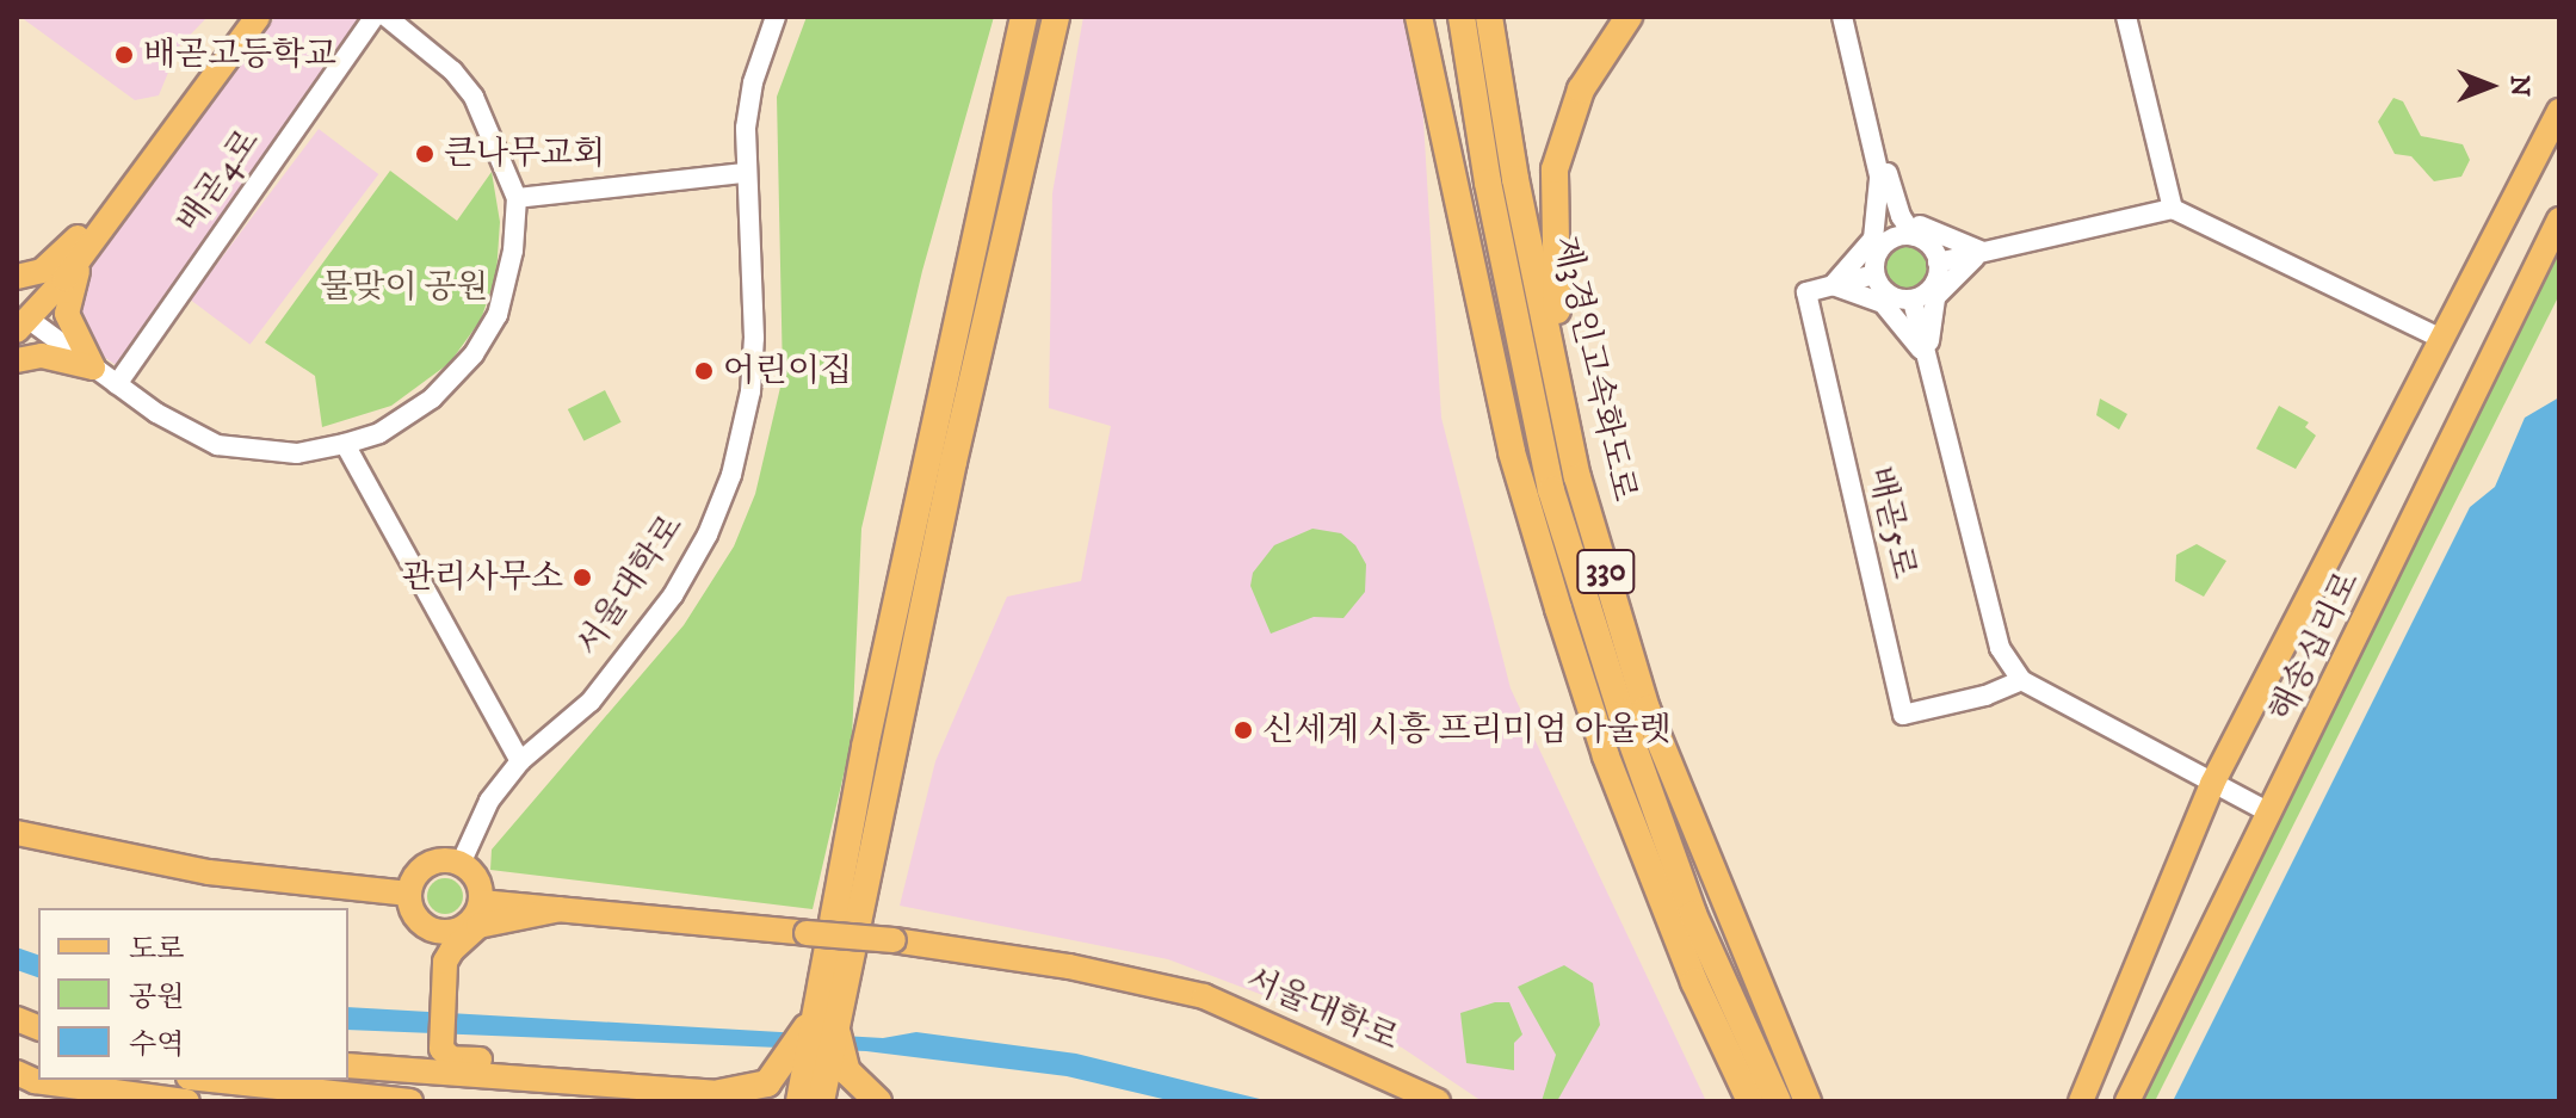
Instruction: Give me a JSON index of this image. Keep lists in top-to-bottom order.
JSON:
{
  "streets": {
    "highway": ["제3경인고속화도로", "330"],
    "main road": ["배곧4로", "서울대학로", "해송십리로"],
    "street": ["배곧5로"]
  },
  "parks": ["물맞이 공원"],
  "places": [
    "배곧고등학교",
    "큰나무교회",
    "어린이집",
    "관리사무소",
    "신세계 시흥 프리미엄 아울렛"
  ],
  "legend": ["도로", "공원", "수역"],
  "north": "right"
}
